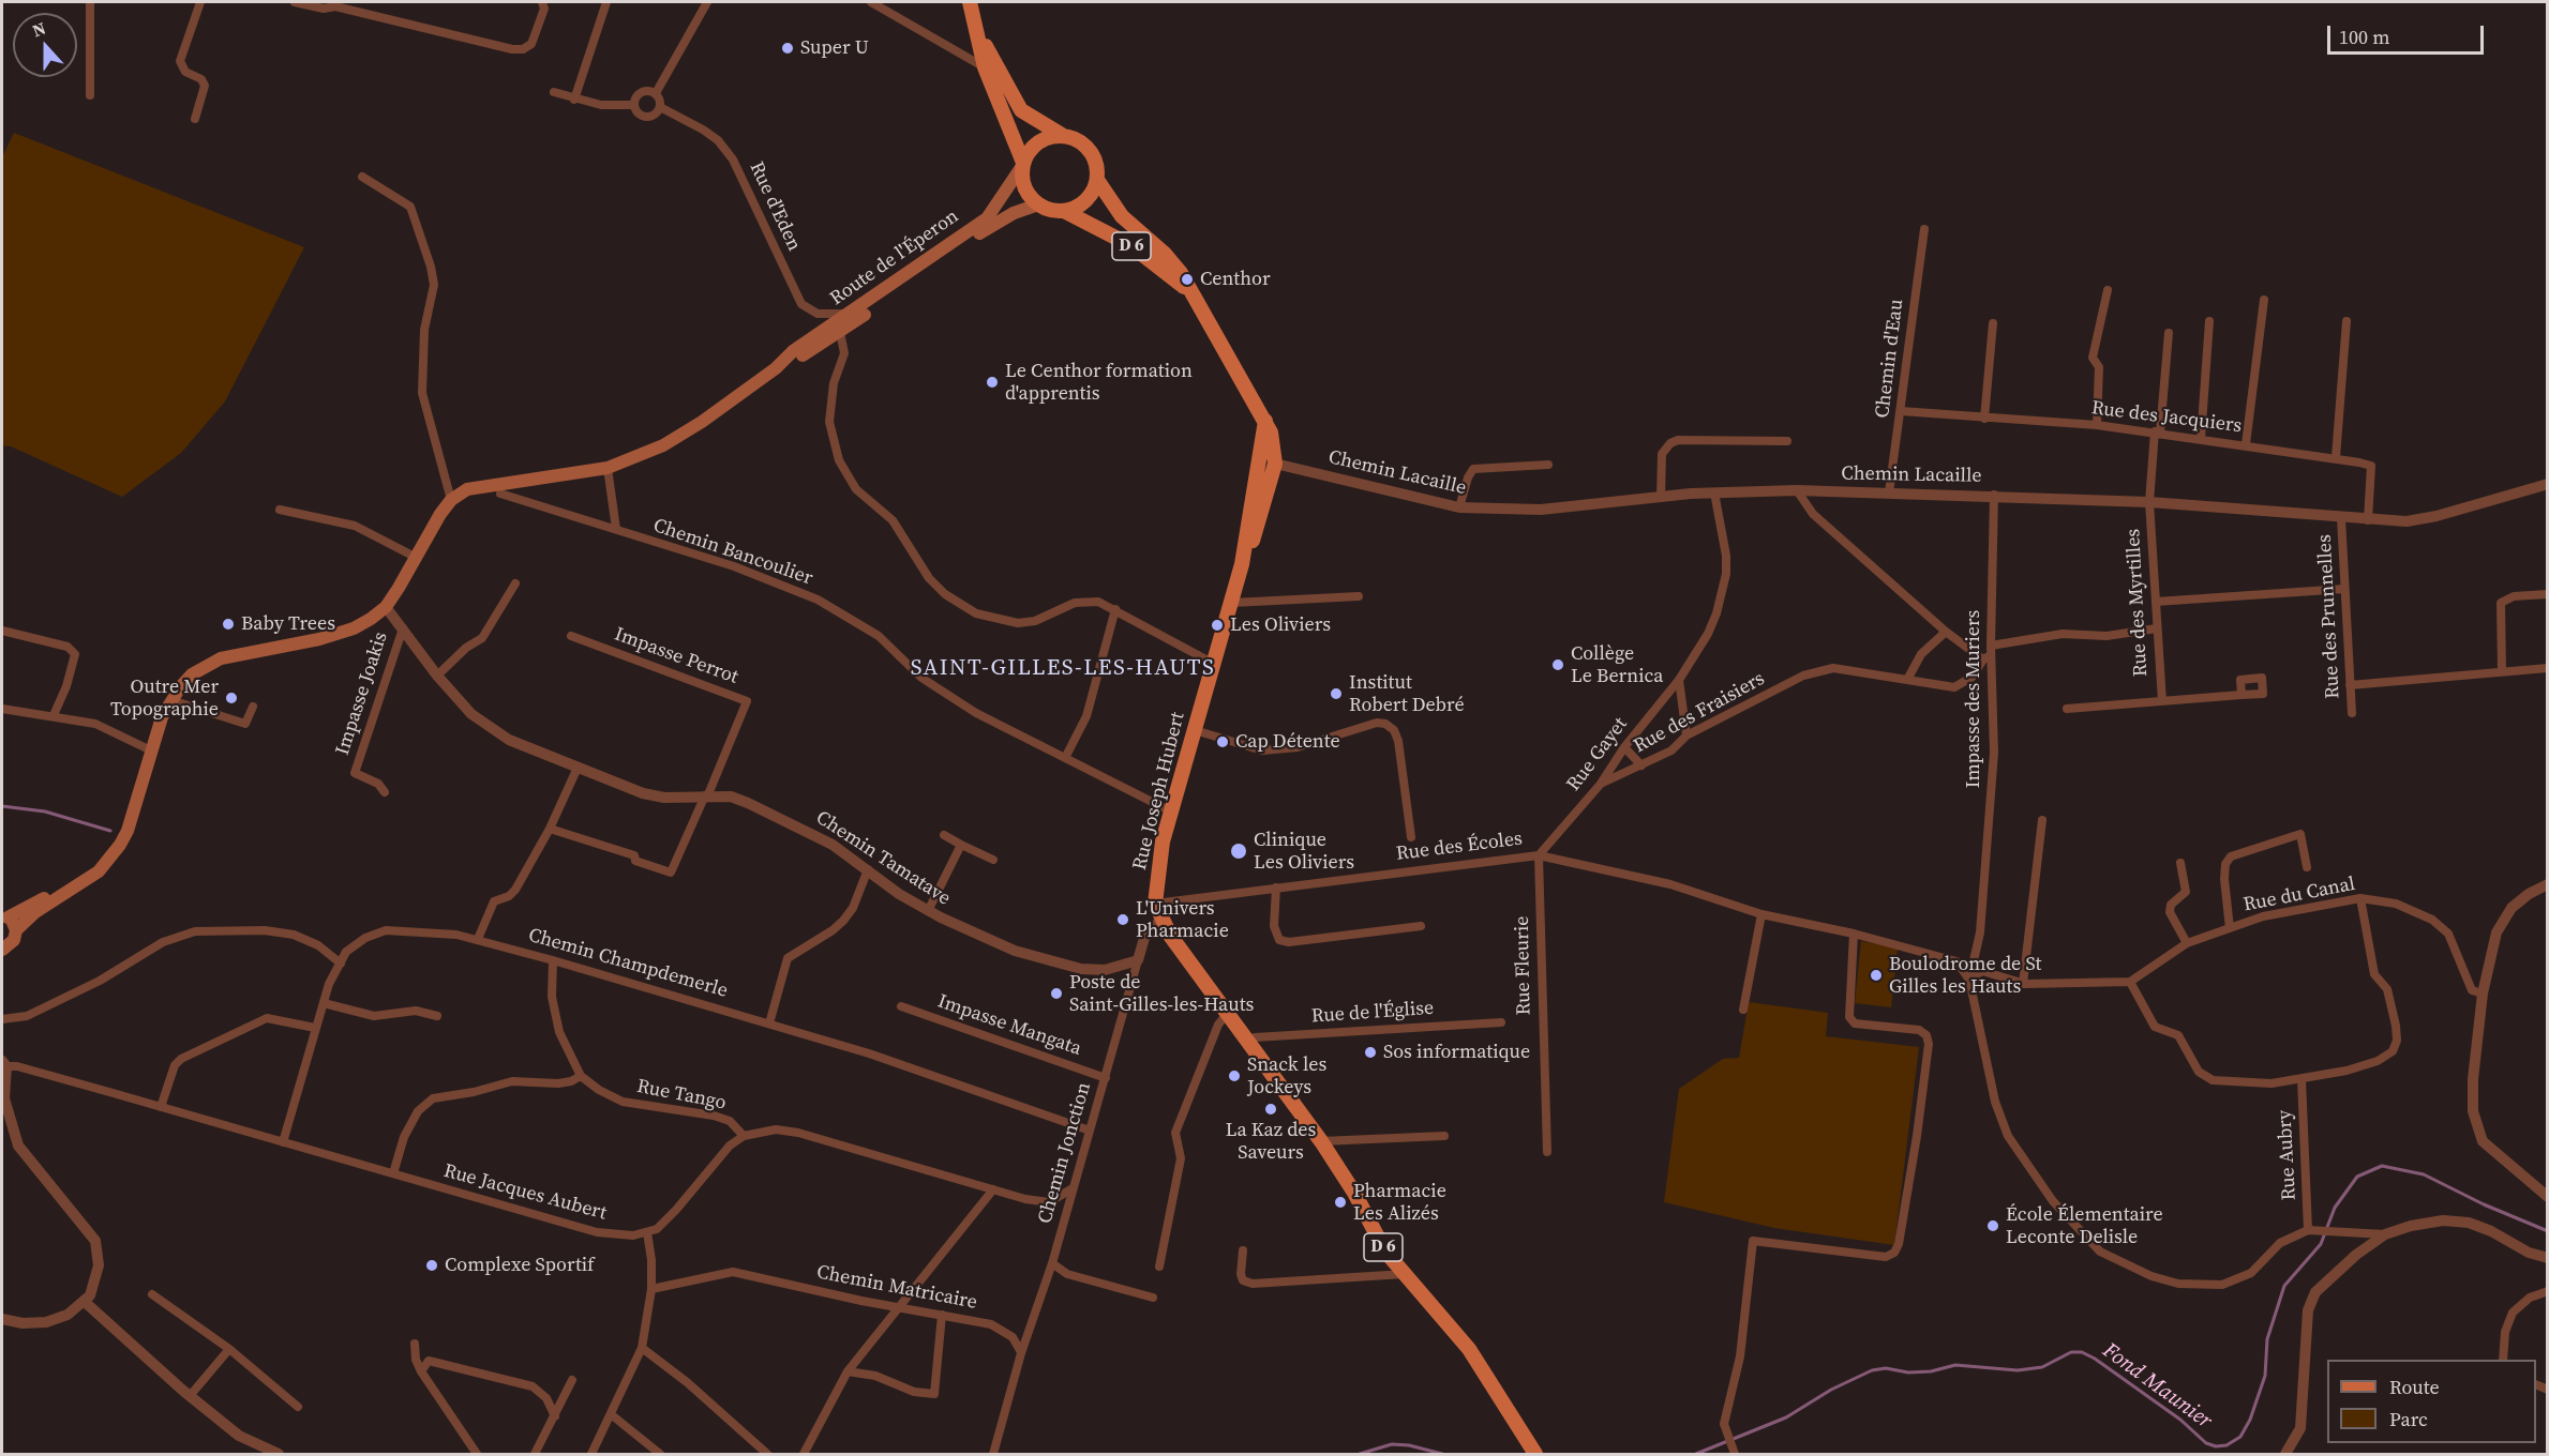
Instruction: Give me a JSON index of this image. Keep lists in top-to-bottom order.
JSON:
{
  "streets": {
    "main road": ["D 6", "Route de l'Éperon", "Rue Joseph Hubert"],
    "street": [
      "Rue d'Eden",
      "Chemin d'Eau",
      "Rue des Jacquiers",
      "Chemin Lacaille",
      "Chemin Bancoulier",
      "Rue des Myrtilles",
      "Rue des Prunnelles",
      "Impasse Perrot",
      "Impasse Joakis",
      "Impasse des Muriers",
      "Rue des Fraisiers",
      "Rue Gayet",
      "Rue des Écoles",
      "Chemin Tamatave",
      "Rue du Canal",
      "Chemin Champdemerle",
      "Rue Fleurie",
      "Rue de l'Église",
      "Impasse Mangata",
      "Rue Tango",
      "Chemin Jonction",
      "Rue Aubry",
      "Rue Jacques Aubert",
      "Chemin Matricaire"
    ]
  },
  "crossings": [
    ["Rue d'Eden", "Route de l'Éperon"],
    ["Route de l'Éperon", "Rue Joseph Hubert"],
    ["Route de l'Éperon", "Chemin Tamatave"],
    ["Chemin d'Eau", "Rue des Jacquiers"],
    ["Chemin d'Eau", "Chemin Lacaille"],
    ["Rue des Jacquiers", "Chemin Lacaille"],
    ["Rue des Jacquiers", "Rue des Myrtilles"],
    ["Chemin Lacaille", "Rue des Myrtilles"],
    ["Chemin Lacaille", "Rue des Prunnelles"],
    ["Chemin Lacaille", "Impasse des Muriers"],
    ["Chemin Lacaille", "Rue Gayet"],
    ["Chemin Lacaille", "Rue Joseph Hubert"],
    ["Chemin Bancoulier", "Rue Joseph Hubert"],
    ["Impasse Perrot", "Chemin Tamatave"],
    ["Impasse Joakis", "Chemin Tamatave"],
    ["Impasse des Muriers", "Rue des Fraisiers"],
    ["Impasse des Muriers", "Rue des Écoles"],
    ["Rue des Fraisiers", "Rue Gayet"],
    ["Rue Gayet", "Rue des Écoles"],
    ["Rue Gayet", "Rue Fleurie"],
    ["Rue Joseph Hubert", "Rue des Écoles"],
    ["Rue Joseph Hubert", "Rue de l'Église"],
    ["Rue des Écoles", "Rue Fleurie"],
    ["Chemin Tamatave", "Chemin Jonction"],
    ["Rue du Canal", "Rue Aubry"],
    ["Chemin Champdemerle", "Rue Tango"],
    ["Chemin Champdemerle", "Chemin Jonction"],
    ["Chemin Champdemerle", "Rue Jacques Aubert"],
    ["Impasse Mangata", "Chemin Jonction"],
    ["Chemin Jonction", "Chemin Matricaire"]
  ],
  "districts": ["SAINT-GILLES-LES-HAUTS"],
  "water": ["Fond Maunier"],
  "places": [
    "Super U",
    "Centhor",
    "Le Centhor formation d'apprentis",
    "Baby Trees",
    "Les Oliviers",
    "Collège Le Bernica",
    "Institut Robert Debré",
    "Outre Mer Topographie",
    "Cap Détente",
    "Clinique Les Oliviers",
    "L'Univers Pharmacie",
    "Boulodrome de St Gilles les Hauts",
    "Poste de Saint-Gilles-les-Hauts",
    "Sos informatique",
    "Snack les Jockeys",
    "La Kaz des Saveurs",
    "Pharmacie Les Alizés",
    "École Élementaire Leconte Delisle",
    "Complexe Sportif"
  ],
  "legend": ["Route", "Parc"],
  "scale_bar": "100 m",
  "north": "top"
}
